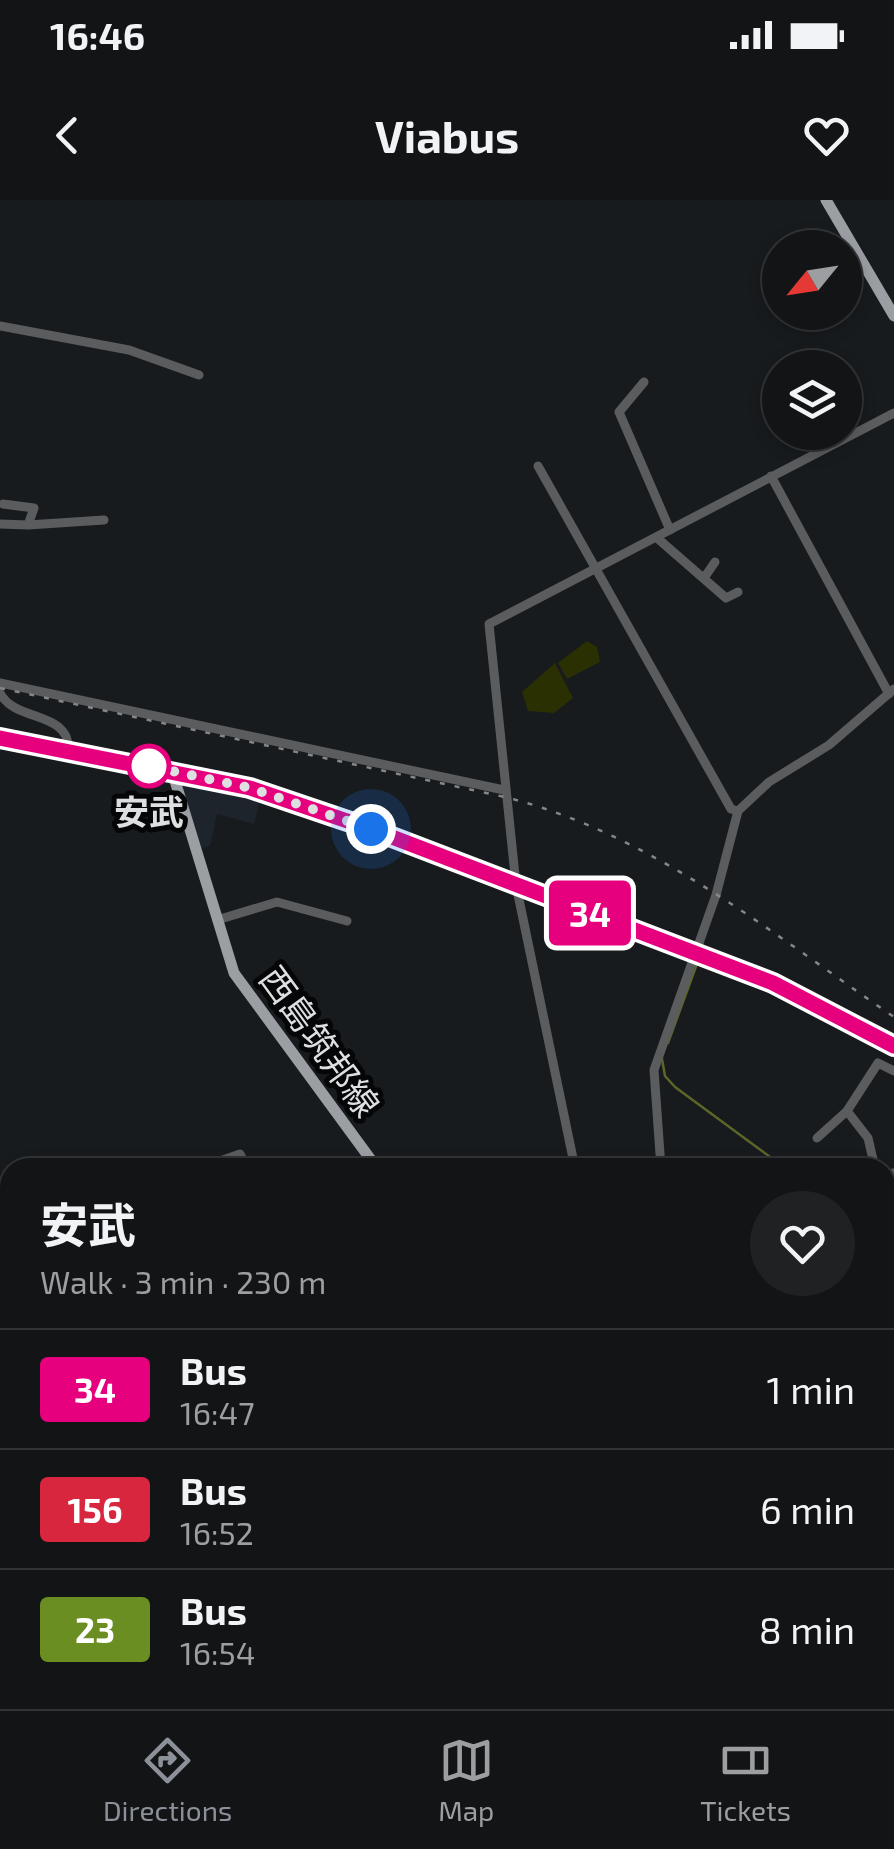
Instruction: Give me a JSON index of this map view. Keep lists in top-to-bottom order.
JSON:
{
  "streets": {
    "main road": ["西島筑邦線"]
  },
  "places": ["安武"],
  "lines": ["bus line 34"],
  "north": "bottom left",
  "page": {
    "status": "16:46",
    "header": "Viabus",
    "on_map": "34",
    "heading": ["安武", "Walk · 3 min · 230 m"],
    "list": [
      {
        "mark": "34",
        "name": "Bus",
        "note": "16:47",
        "value": "1 min"
      },
      {
        "mark": "156",
        "name": "Bus",
        "note": "16:52",
        "value": "6 min"
      },
      {
        "mark": "23",
        "name": "Bus",
        "note": "16:54",
        "value": "8 min"
      }
    ],
    "tabs": ["Directions", "Map", "Tickets"]
  }
}
